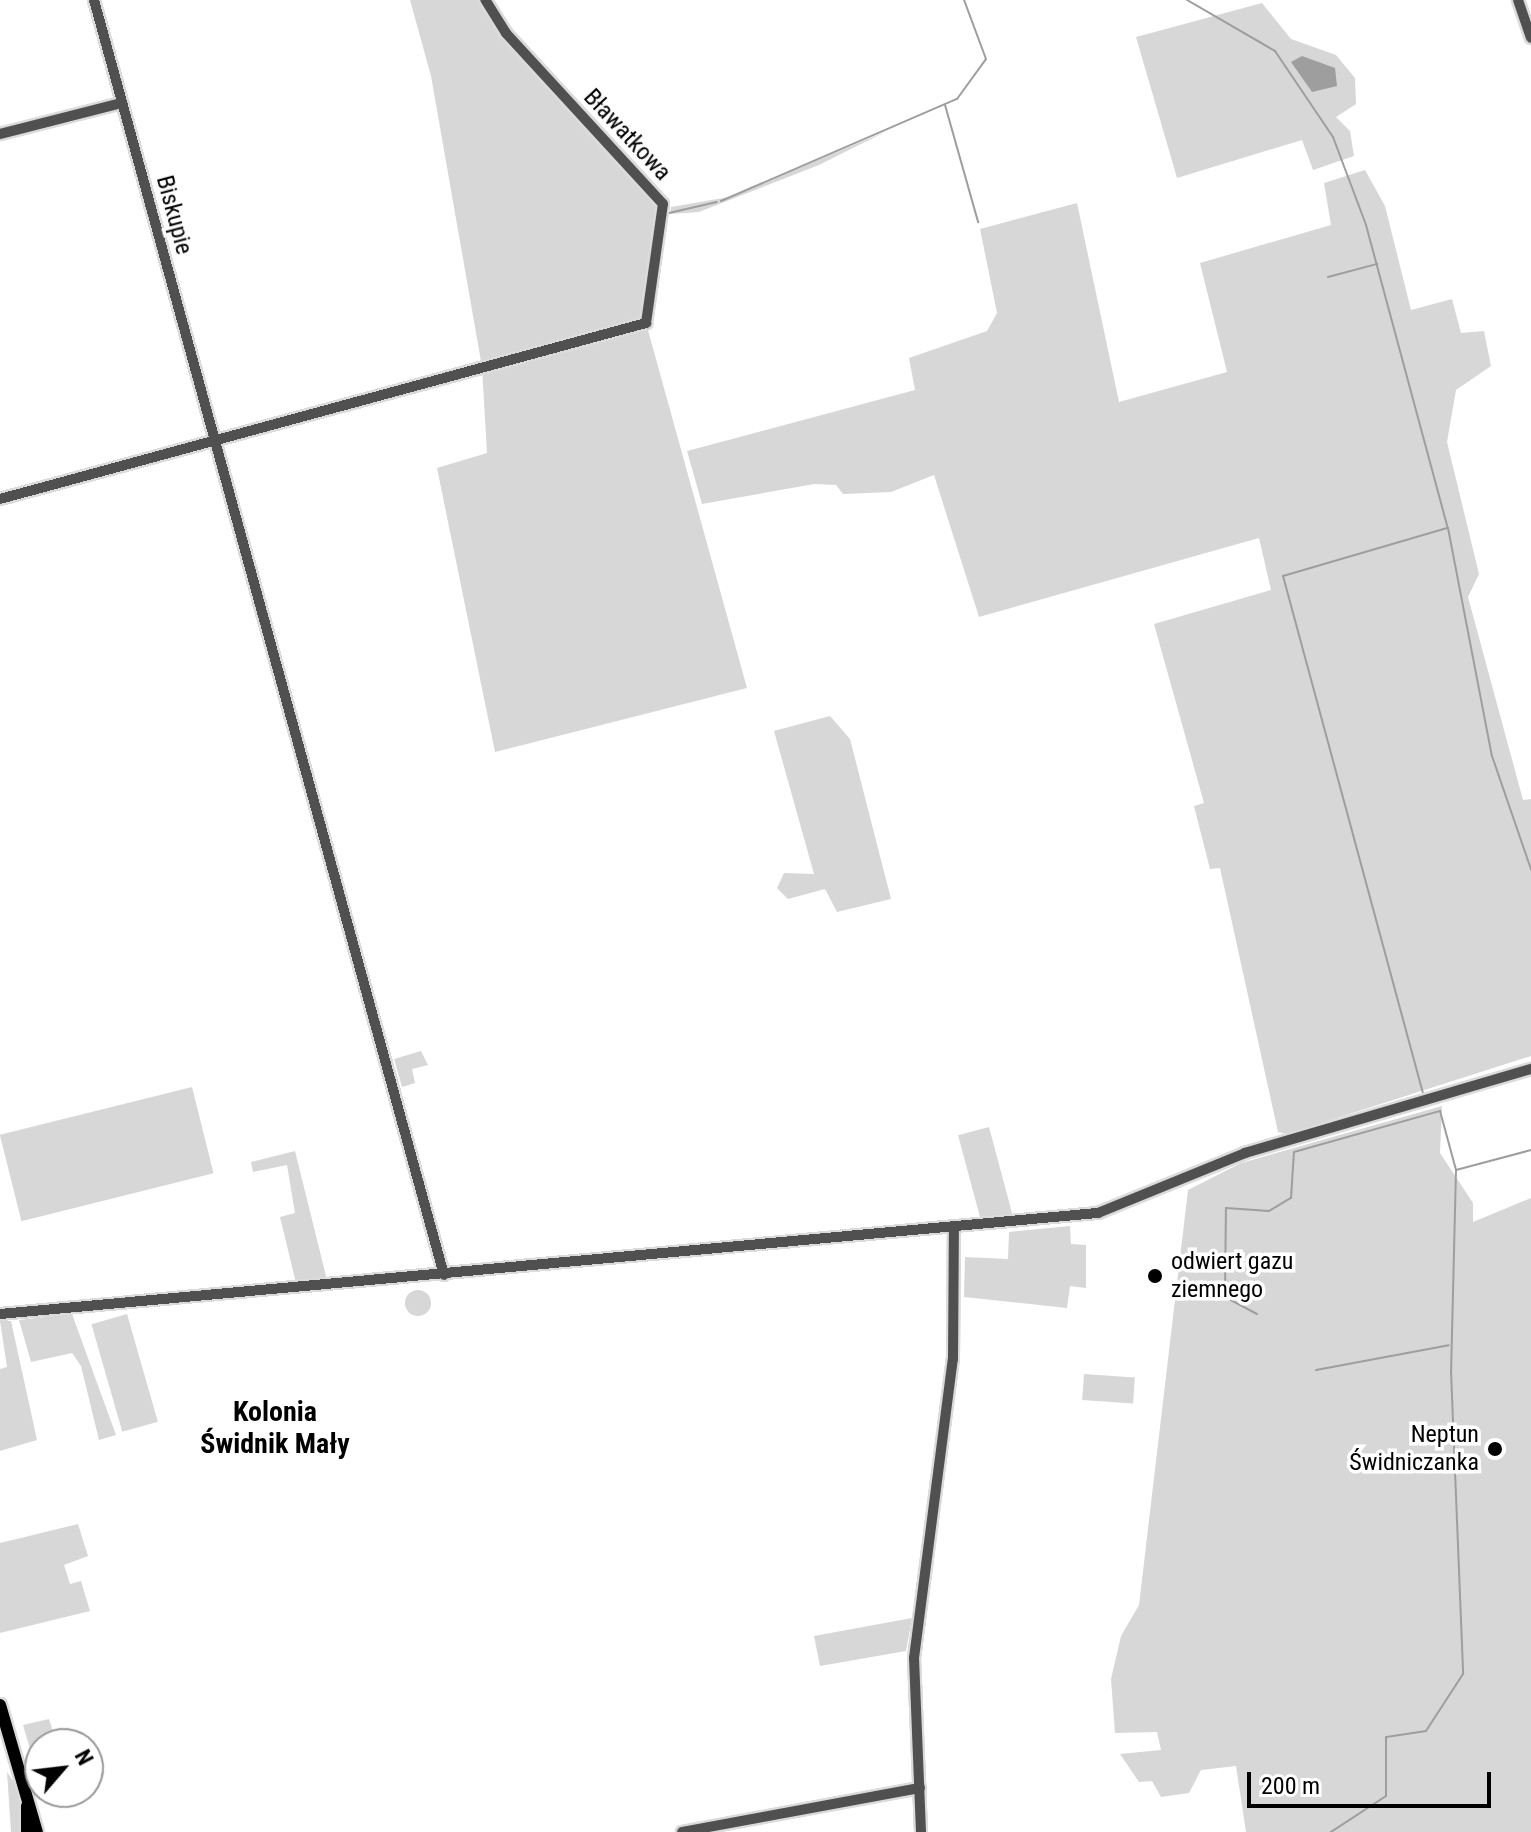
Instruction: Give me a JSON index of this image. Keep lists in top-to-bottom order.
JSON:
{
  "streets": {
    "street": ["Bławatkowa", "Biskupie"]
  },
  "crossings": [
    ["Bławatkowa", "Biskupie"]
  ],
  "districts": ["Kolonia Świdnik Mały"],
  "places": ["odwiert gazu ziemnego", "Neptun Świdniczanka"],
  "scale_bar": "200 m",
  "north": "top right"
}
